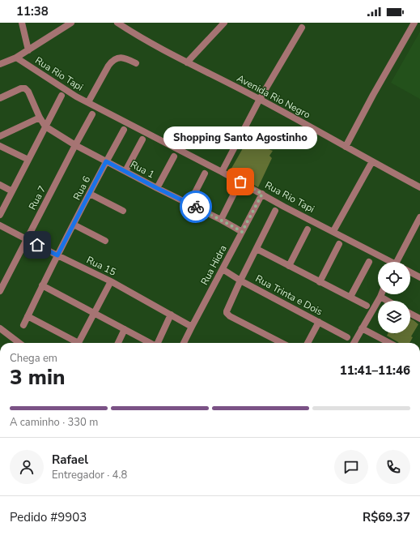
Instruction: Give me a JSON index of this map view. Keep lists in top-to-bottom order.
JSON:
{
  "streets": {
    "street": [
      "Rua Rio Tapi",
      "Avenida Rio Negro",
      "Rua 1",
      "Rua 6",
      "Rua 7",
      "Rua Hidra",
      "Rua 15",
      "Rua Trinta e Dois"
    ]
  },
  "crossings": [
    ["Rua Rio Tapi", "Rua Hidra"],
    ["Rua 1", "Rua 6"],
    ["Rua 1", "Rua 7"],
    ["Rua 1", "Rua Hidra"],
    ["Rua 6", "Rua 15"],
    ["Rua 7", "Rua 15"],
    ["Rua Hidra", "Rua 15"],
    ["Rua Hidra", "Rua Trinta e Dois"]
  ],
  "places": ["Shopping Santo Agostinho"],
  "page": {
    "status": "11:38",
    "bubble": "Shopping Santo Agostinho",
    "heading": ["3 min", "Chega em", "11:41–11:46"],
    "panel": [
      "Rafael",
      "Entregador · 4.8",
      "Pedido #9903",
      "R$69.37"
    ],
    "bar": "A caminho · 330 m"
  }
}
